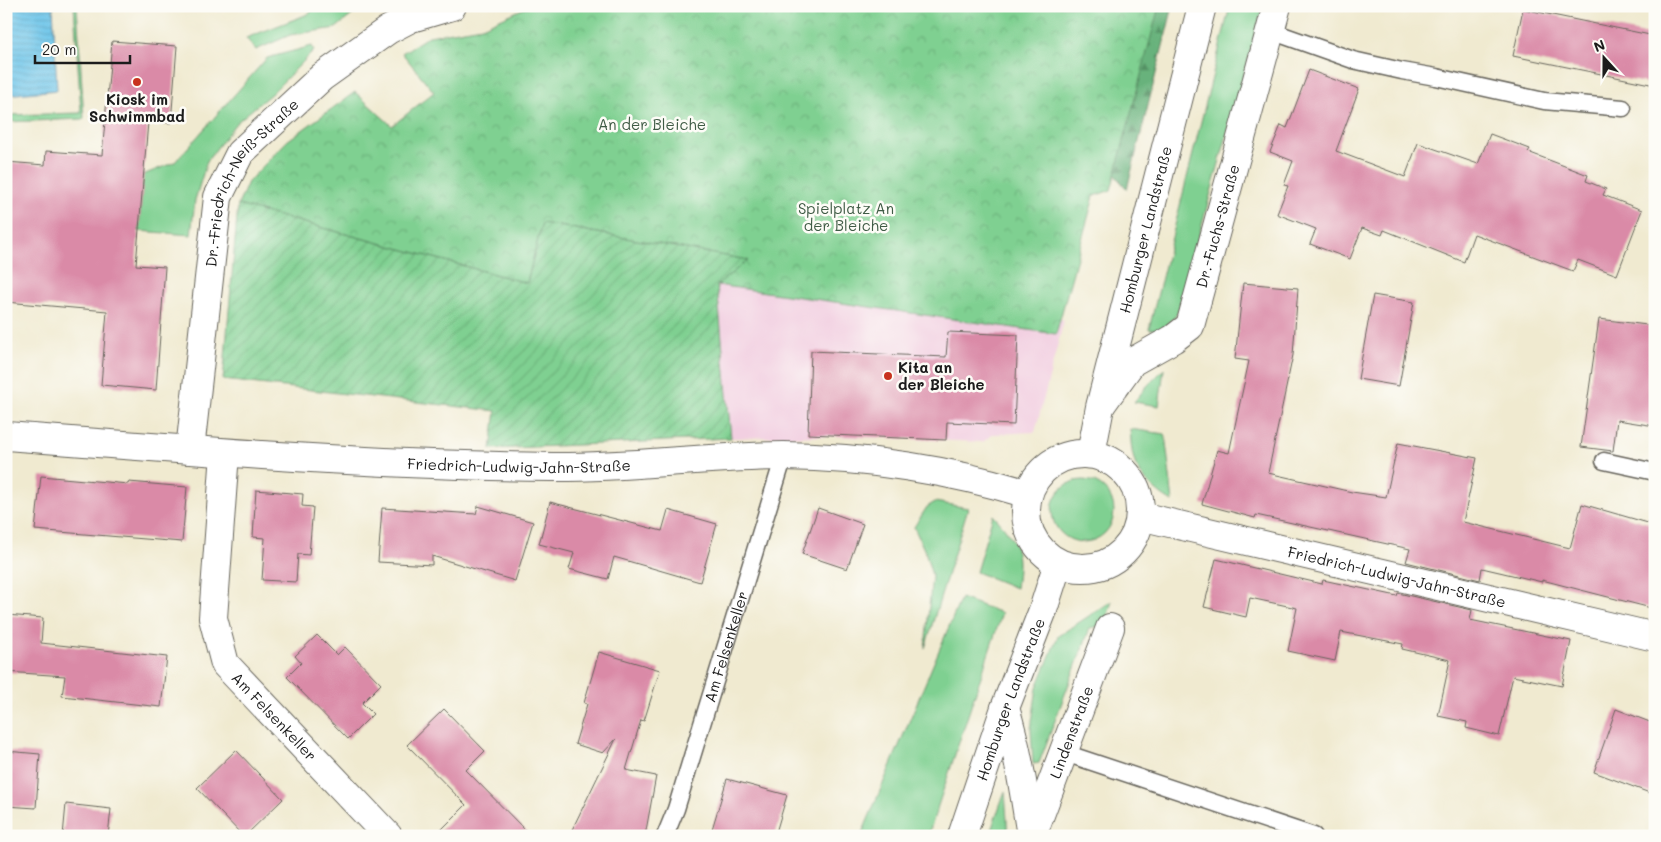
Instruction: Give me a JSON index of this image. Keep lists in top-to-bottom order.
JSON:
{
  "streets": {
    "street": [
      "Dr.-Friedrich-Neiß-Straße",
      "Dr.-Fuchs-Straße",
      "Homburger Landstraße",
      "Friedrich-Ludwig-Jahn-Straße",
      "Am Felsenkeller",
      "Lindenstraße"
    ]
  },
  "crossings": [
    ["Dr.-Friedrich-Neiß-Straße", "Friedrich-Ludwig-Jahn-Straße"],
    ["Dr.-Fuchs-Straße", "Homburger Landstraße"],
    ["Homburger Landstraße", "Friedrich-Ludwig-Jahn-Straße"],
    ["Friedrich-Ludwig-Jahn-Straße", "Am Felsenkeller"]
  ],
  "parks": ["An der Bleiche", "Spielplatz An der Bleiche"],
  "places": ["Kiosk im Schwimmbad", "Kita an der Bleiche"],
  "scale_bar": "20 m",
  "north": "top"
}
